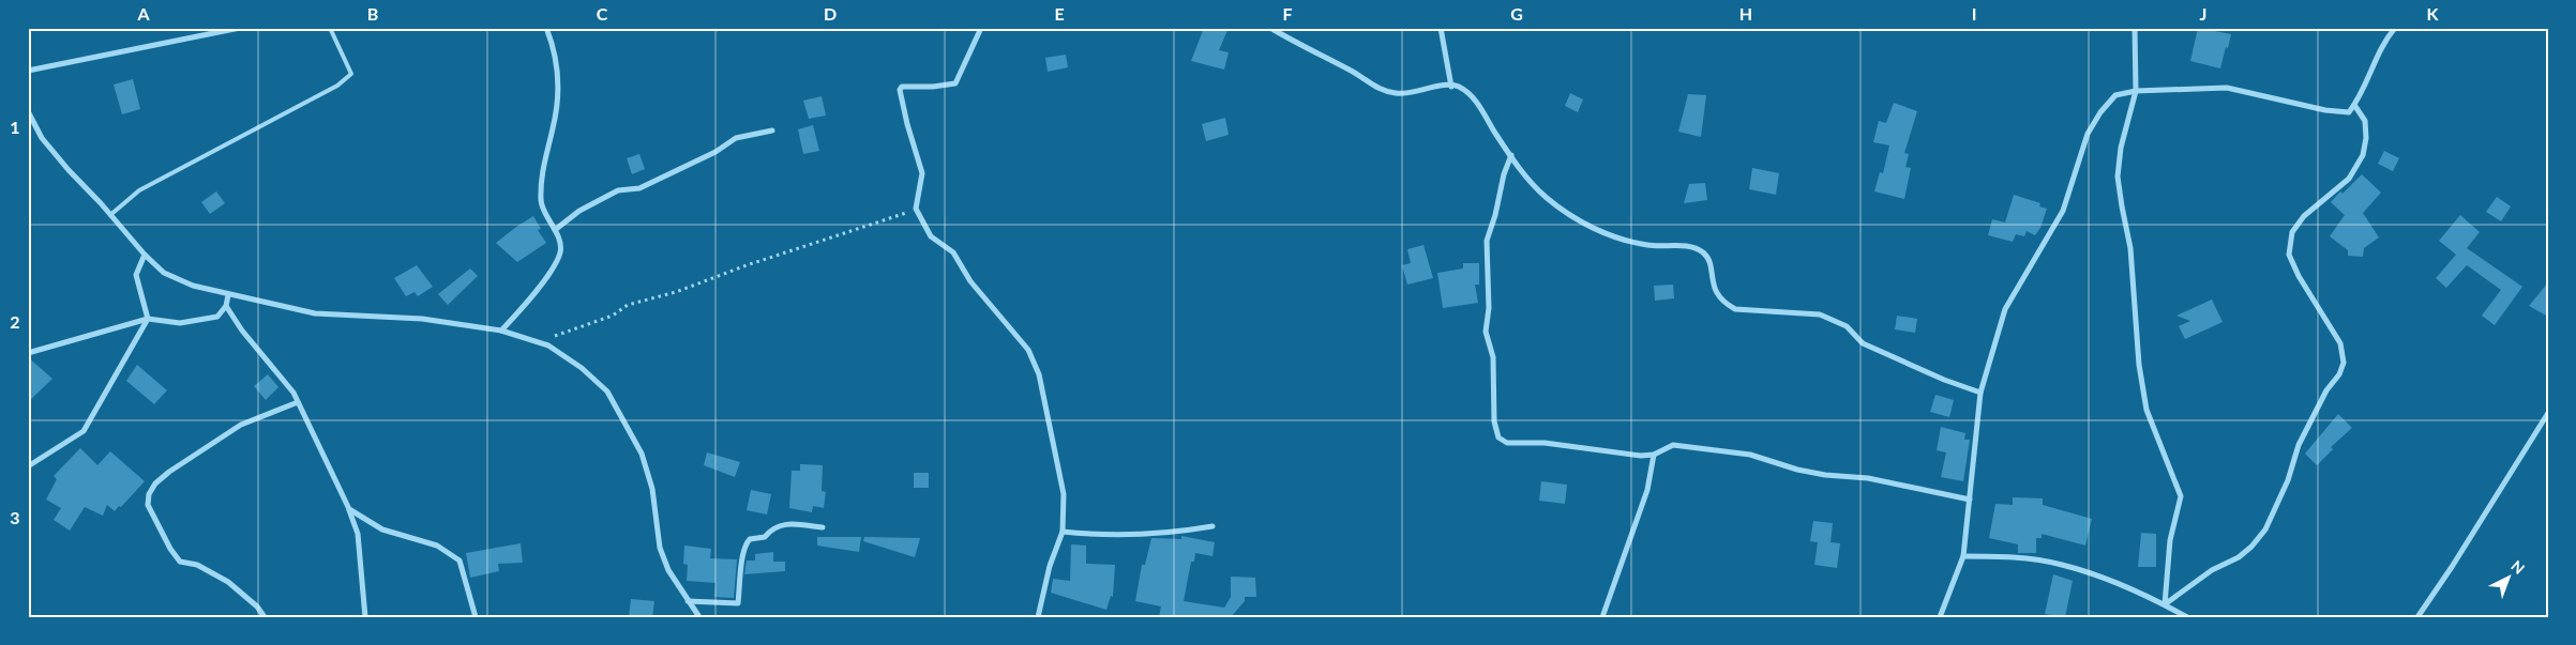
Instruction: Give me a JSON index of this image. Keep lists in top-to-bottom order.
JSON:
{
  "north": "top right",
  "grid": {
    "columns": [
      "A",
      "B",
      "C",
      "D",
      "E",
      "F",
      "G",
      "H",
      "I",
      "J",
      "K"
    ],
    "rows": ["1", "2", "3"]
  }
}
